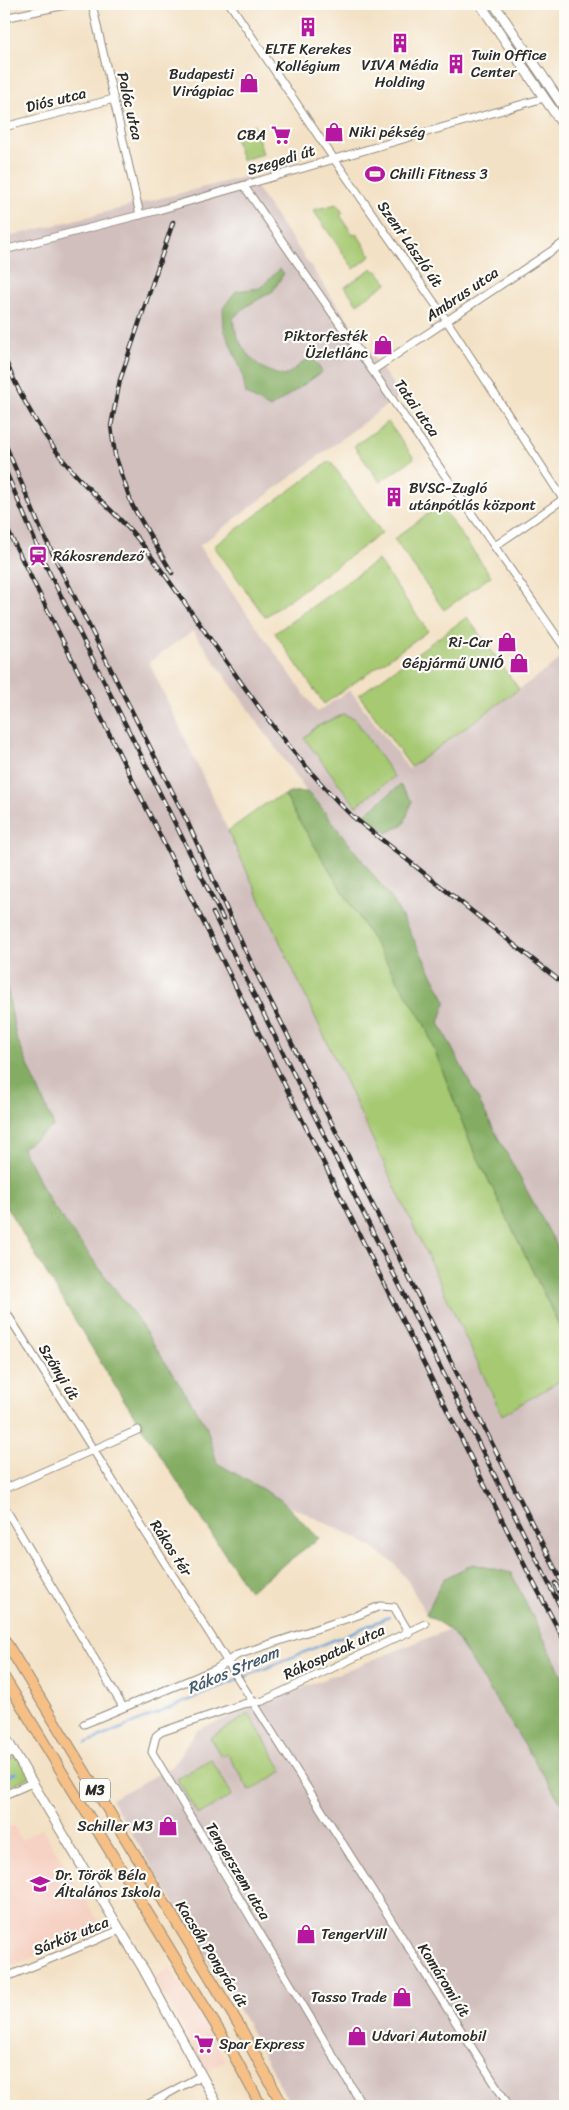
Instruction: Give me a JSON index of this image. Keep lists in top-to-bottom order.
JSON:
{
  "streets": {
    "main road": ["M3", "Kacsóh Pongrác út"],
    "street": [
      "Diós utca",
      "Palóc utca",
      "Szegedi út",
      "Szent László út",
      "Ambrus utca",
      "Tatai utca",
      "Szőnyi út",
      "Rákos tér",
      "Rákospatak utca",
      "Tengerszem utca",
      "Sárköz utca",
      "Komáromi út"
    ]
  },
  "crossings": [
    ["Diós utca", "Palóc utca"],
    ["Palóc utca", "Szegedi út"],
    ["Szegedi út", "Szent László út"],
    ["Szegedi út", "Tatai utca"],
    ["Szent László út", "Ambrus utca"],
    ["Ambrus utca", "Tatai utca"],
    ["Szőnyi út", "Rákos tér"],
    ["Rákos tér", "Rákospatak utca"],
    ["Rákos tér", "Tengerszem utca"],
    ["Rákos tér", "Komáromi út"],
    ["Rákospatak utca", "Tengerszem utca"]
  ],
  "water": ["Rákos Stream"],
  "places": {
    "building": [
      "ELTE Kerekes Kollégium",
      "VIVA Média Holding",
      "Twin Office Center",
      "BVSC-Zugló utánpótlás központ"
    ],
    "shop": [
      "Budapesti Virágpiac",
      "Niki pékség",
      "Piktorfesték Üzletlánc",
      "Ri-Car",
      "Gépjármű UNIÓ",
      "Schiller M3",
      "TengerVill",
      "Tasso Trade",
      "Udvari Automobil"
    ],
    "supermarket": ["CBA", "Spar Express"],
    "sports": ["Chilli Fitness 3"],
    "station": ["Rákosrendező"],
    "school or university": ["Dr. Török Béla Általános Iskola"]
  }
}
